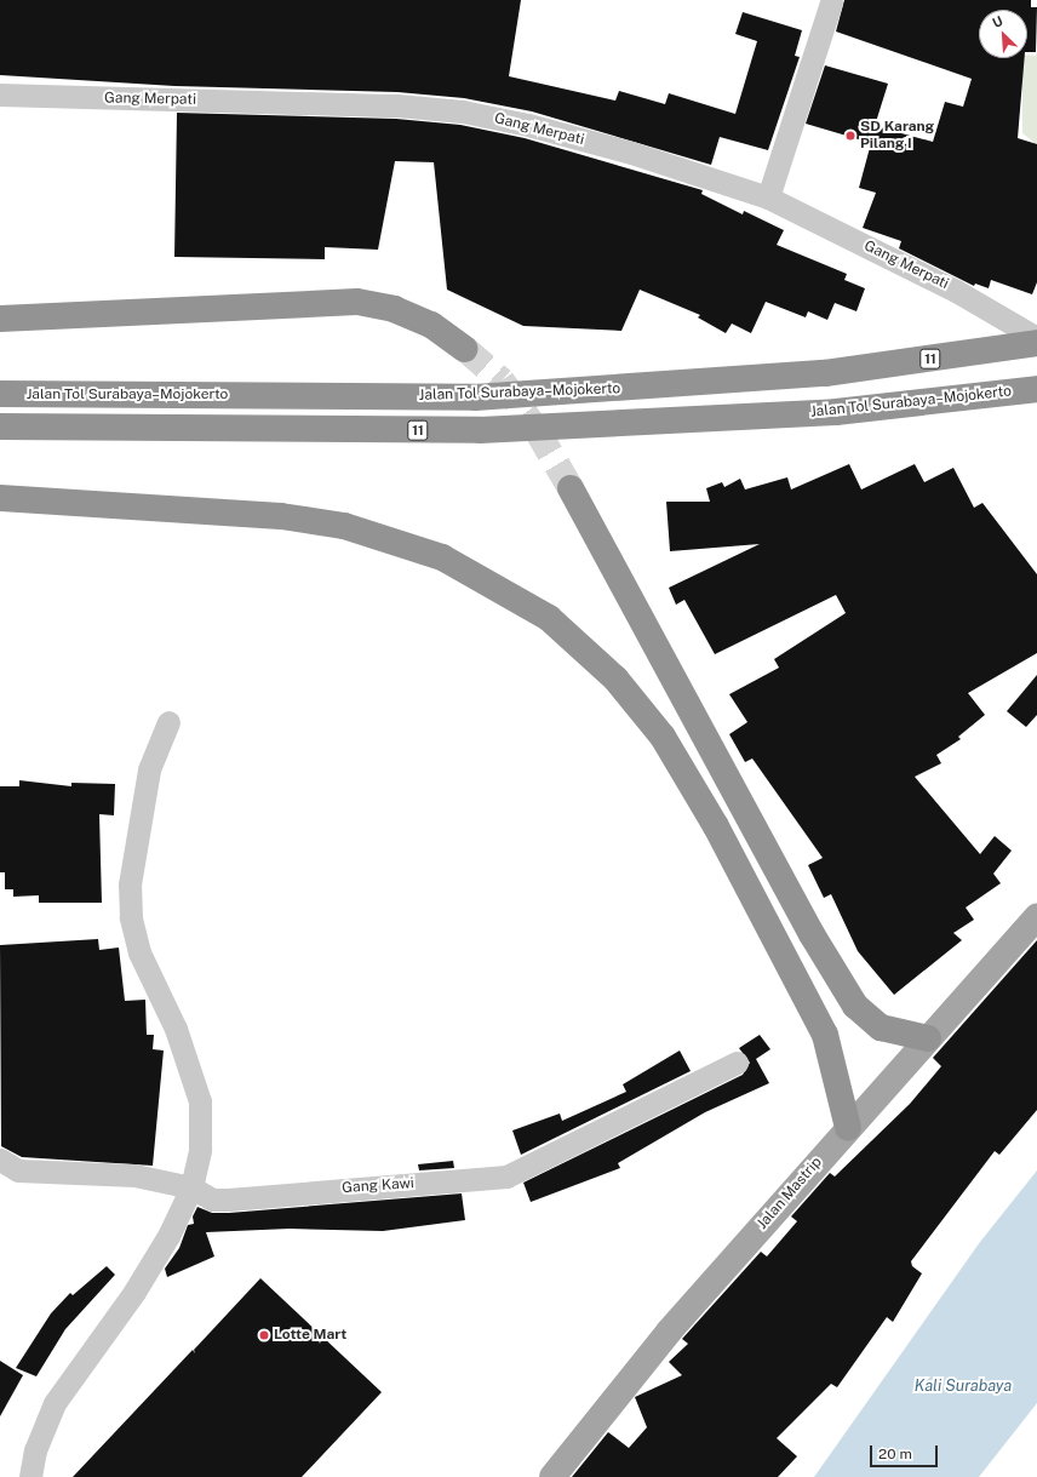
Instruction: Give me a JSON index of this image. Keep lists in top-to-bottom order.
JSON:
{
  "streets": {
    "highway": ["11", "Jalan Tol Surabaya–Mojokerto"],
    "main road": ["Jalan Mastrip"],
    "street": ["Gang Merpati", "Gang Kawi"]
  },
  "water": ["Kali Surabaya"],
  "places": ["SD Karang Pilang I", "Lotte Mart"],
  "scale_bar": "20 m",
  "north": "top left"
}
